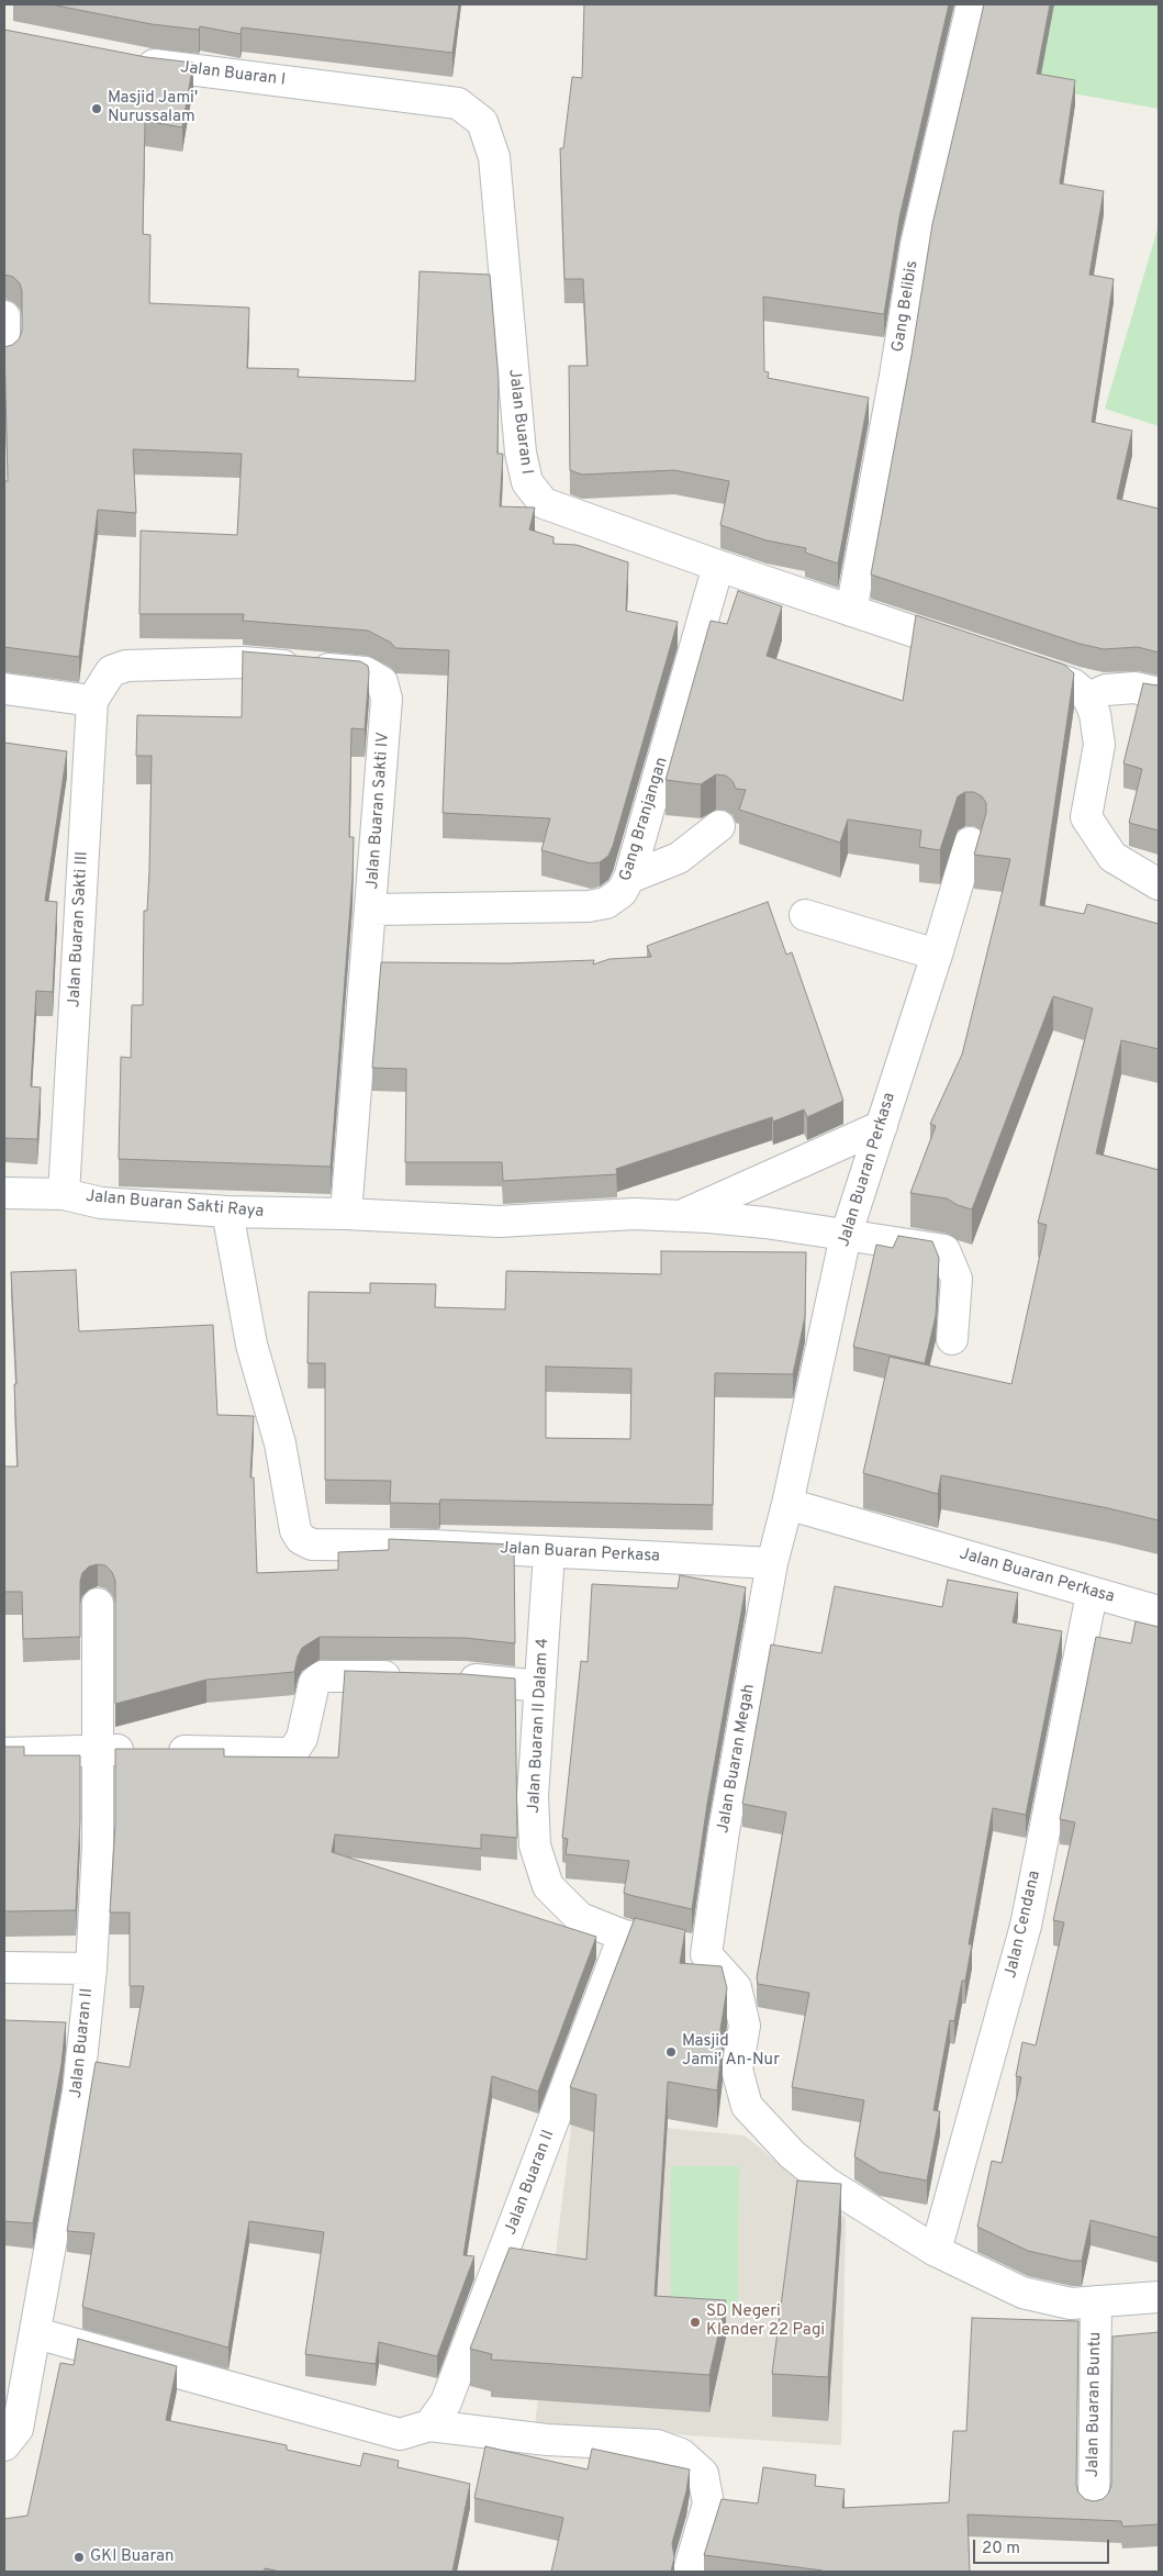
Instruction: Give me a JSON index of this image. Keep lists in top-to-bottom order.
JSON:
{
  "streets": {
    "street": [
      "Jalan Buaran I",
      "Gang Belibis",
      "Jalan Buaran Sakti IV",
      "Gang Branjangan",
      "Jalan Buaran Sakti III",
      "Jalan Buaran Perkasa",
      "Jalan Buaran Sakti Raya",
      "Jalan Buaran II Dalam 4",
      "Jalan Buaran Megah",
      "Jalan Cendana",
      "Jalan Buaran II",
      "Jalan Buaran Buntu"
    ]
  },
  "crossings": [
    ["Jalan Buaran I", "Gang Belibis"],
    ["Jalan Buaran I", "Gang Branjangan"],
    ["Jalan Buaran Sakti IV", "Gang Branjangan"],
    ["Jalan Buaran Sakti IV", "Jalan Buaran Sakti III"],
    ["Jalan Buaran Sakti IV", "Jalan Buaran Sakti Raya"],
    ["Jalan Buaran Sakti III", "Jalan Buaran Sakti Raya"],
    ["Jalan Buaran Perkasa", "Jalan Buaran Sakti Raya"],
    ["Jalan Buaran Perkasa", "Jalan Buaran II Dalam 4"],
    ["Jalan Buaran Perkasa", "Jalan Buaran Megah"],
    ["Jalan Buaran Perkasa", "Jalan Cendana"],
    ["Jalan Buaran II Dalam 4", "Jalan Buaran Megah"],
    ["Jalan Buaran II Dalam 4", "Jalan Buaran II"]
  ],
  "places": [
    "Masjid Jami' Nurussalam",
    "Masjid Jami' An-Nur",
    "SD Negeri Klender 22 Pagi",
    "GKI Buaran"
  ],
  "scale_bar": "20 m"
}
